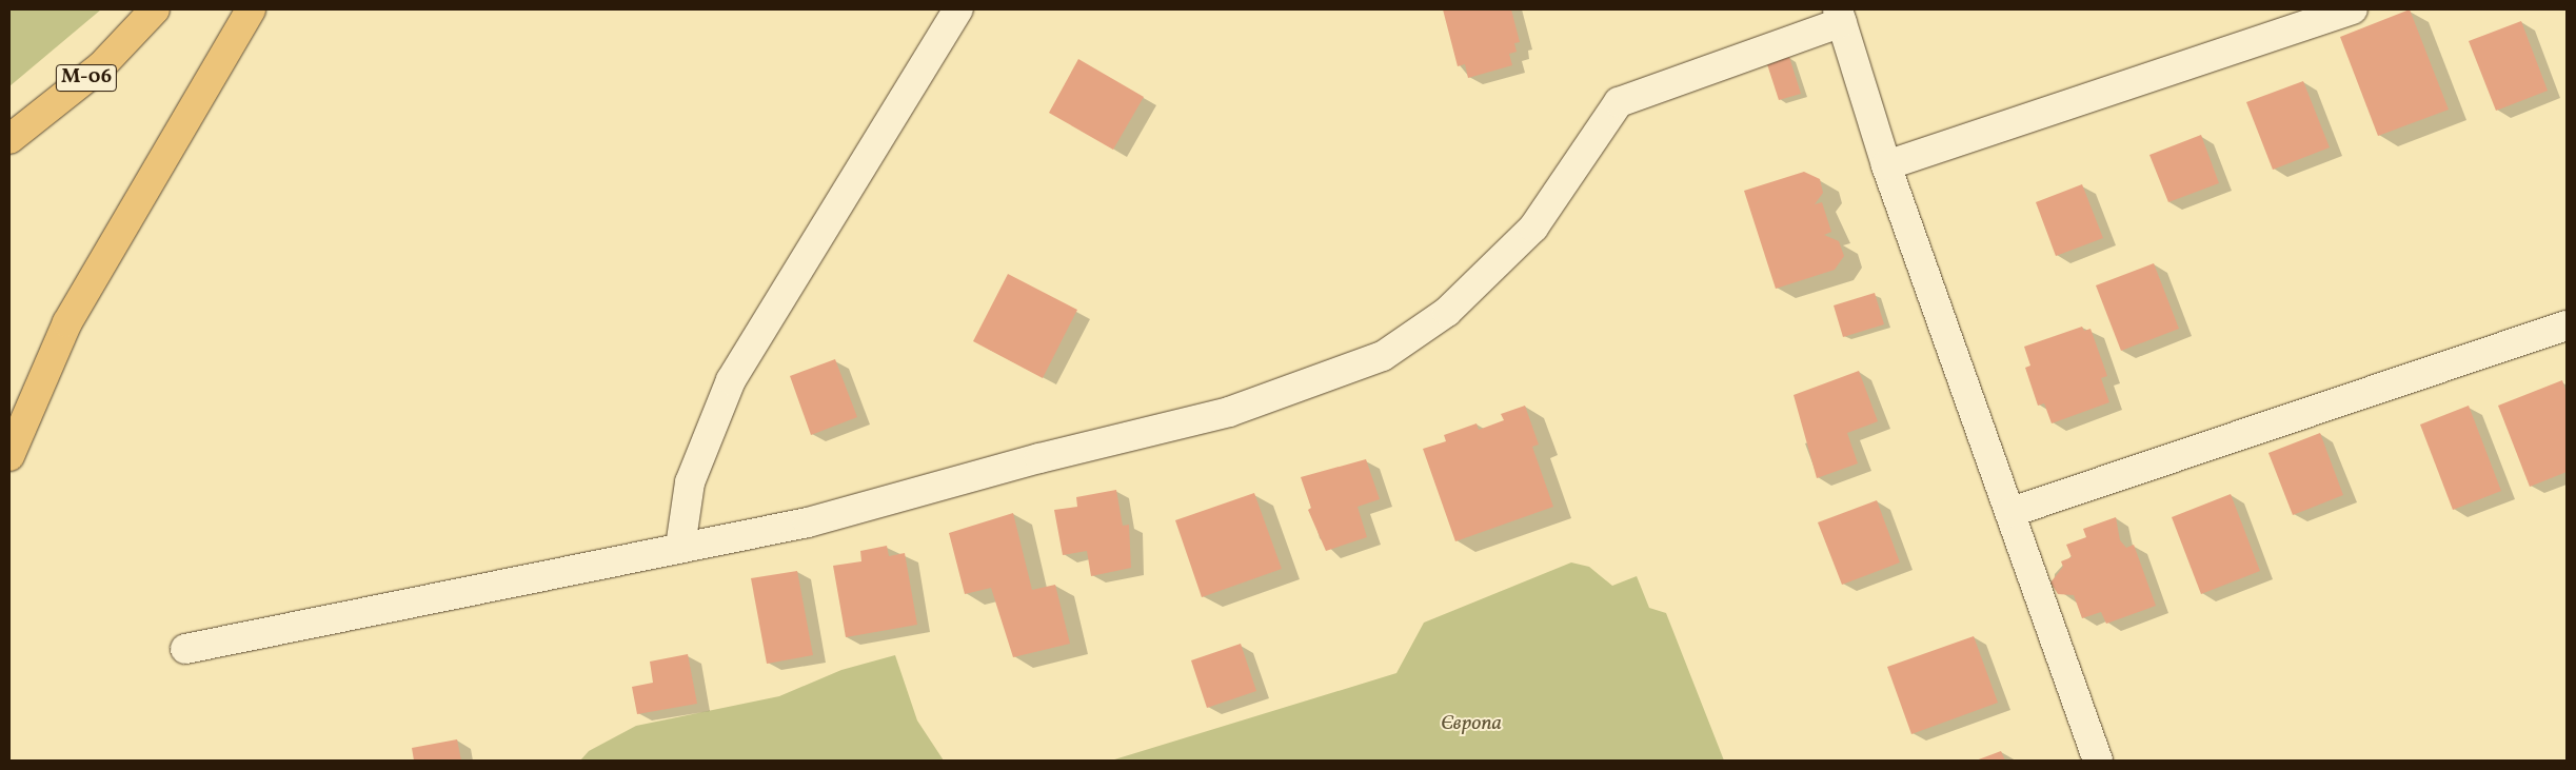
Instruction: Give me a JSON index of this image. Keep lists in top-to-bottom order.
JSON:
{
  "streets": {
    "highway": ["М-06"]
  },
  "parks": ["Європа"]
}
